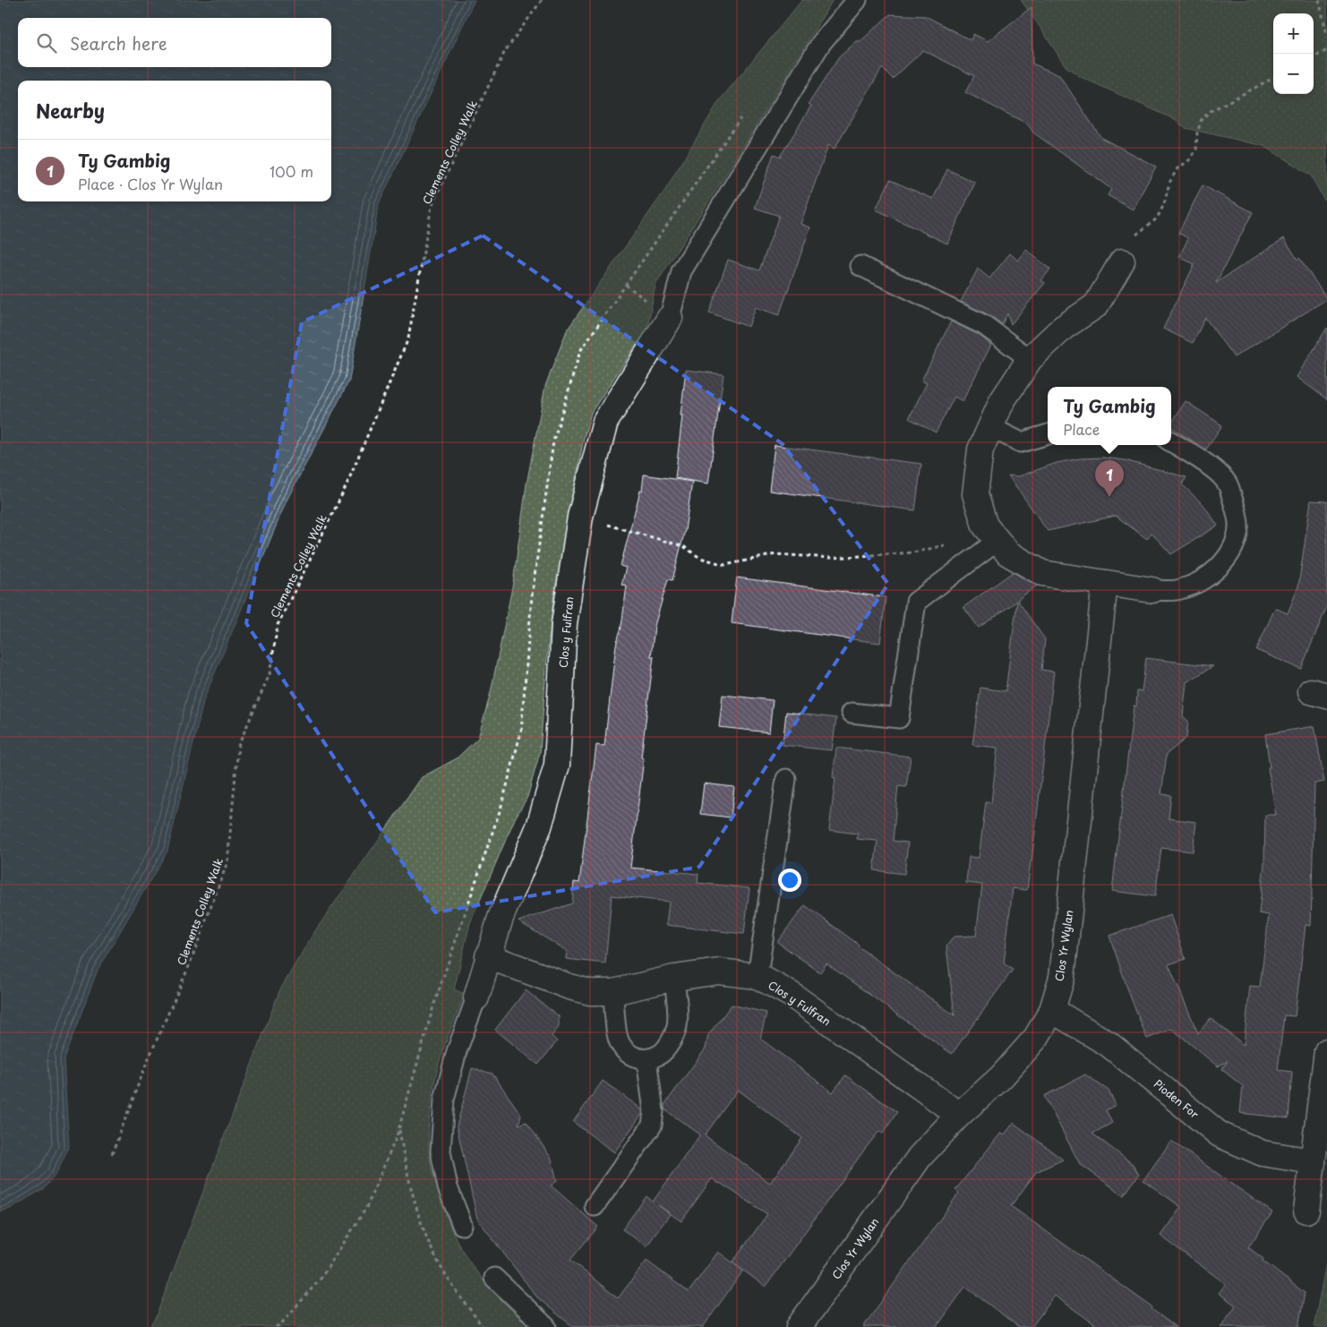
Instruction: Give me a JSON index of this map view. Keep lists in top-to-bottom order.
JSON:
{
  "streets": {
    "street": ["Clos y Fulfran", "Clos Yr Wylan", "Pioden For"],
    "path": ["Clements Colley Walk"]
  },
  "crossings": [
    ["Clos y Fulfran", "Clos Yr Wylan"],
    ["Clos Yr Wylan", "Pioden For"]
  ],
  "page": {
    "map_buttons": ["+", "−"],
    "search": "Search here",
    "heading": "Nearby",
    "list": [
      {
        "mark": "1",
        "name": "Ty Gambig",
        "note": "Place · Clos Yr Wylan",
        "value": "100 m"
      }
    ],
    "popup": ["Ty Gambig", "Place"],
    "pins": "1"
  }
}
